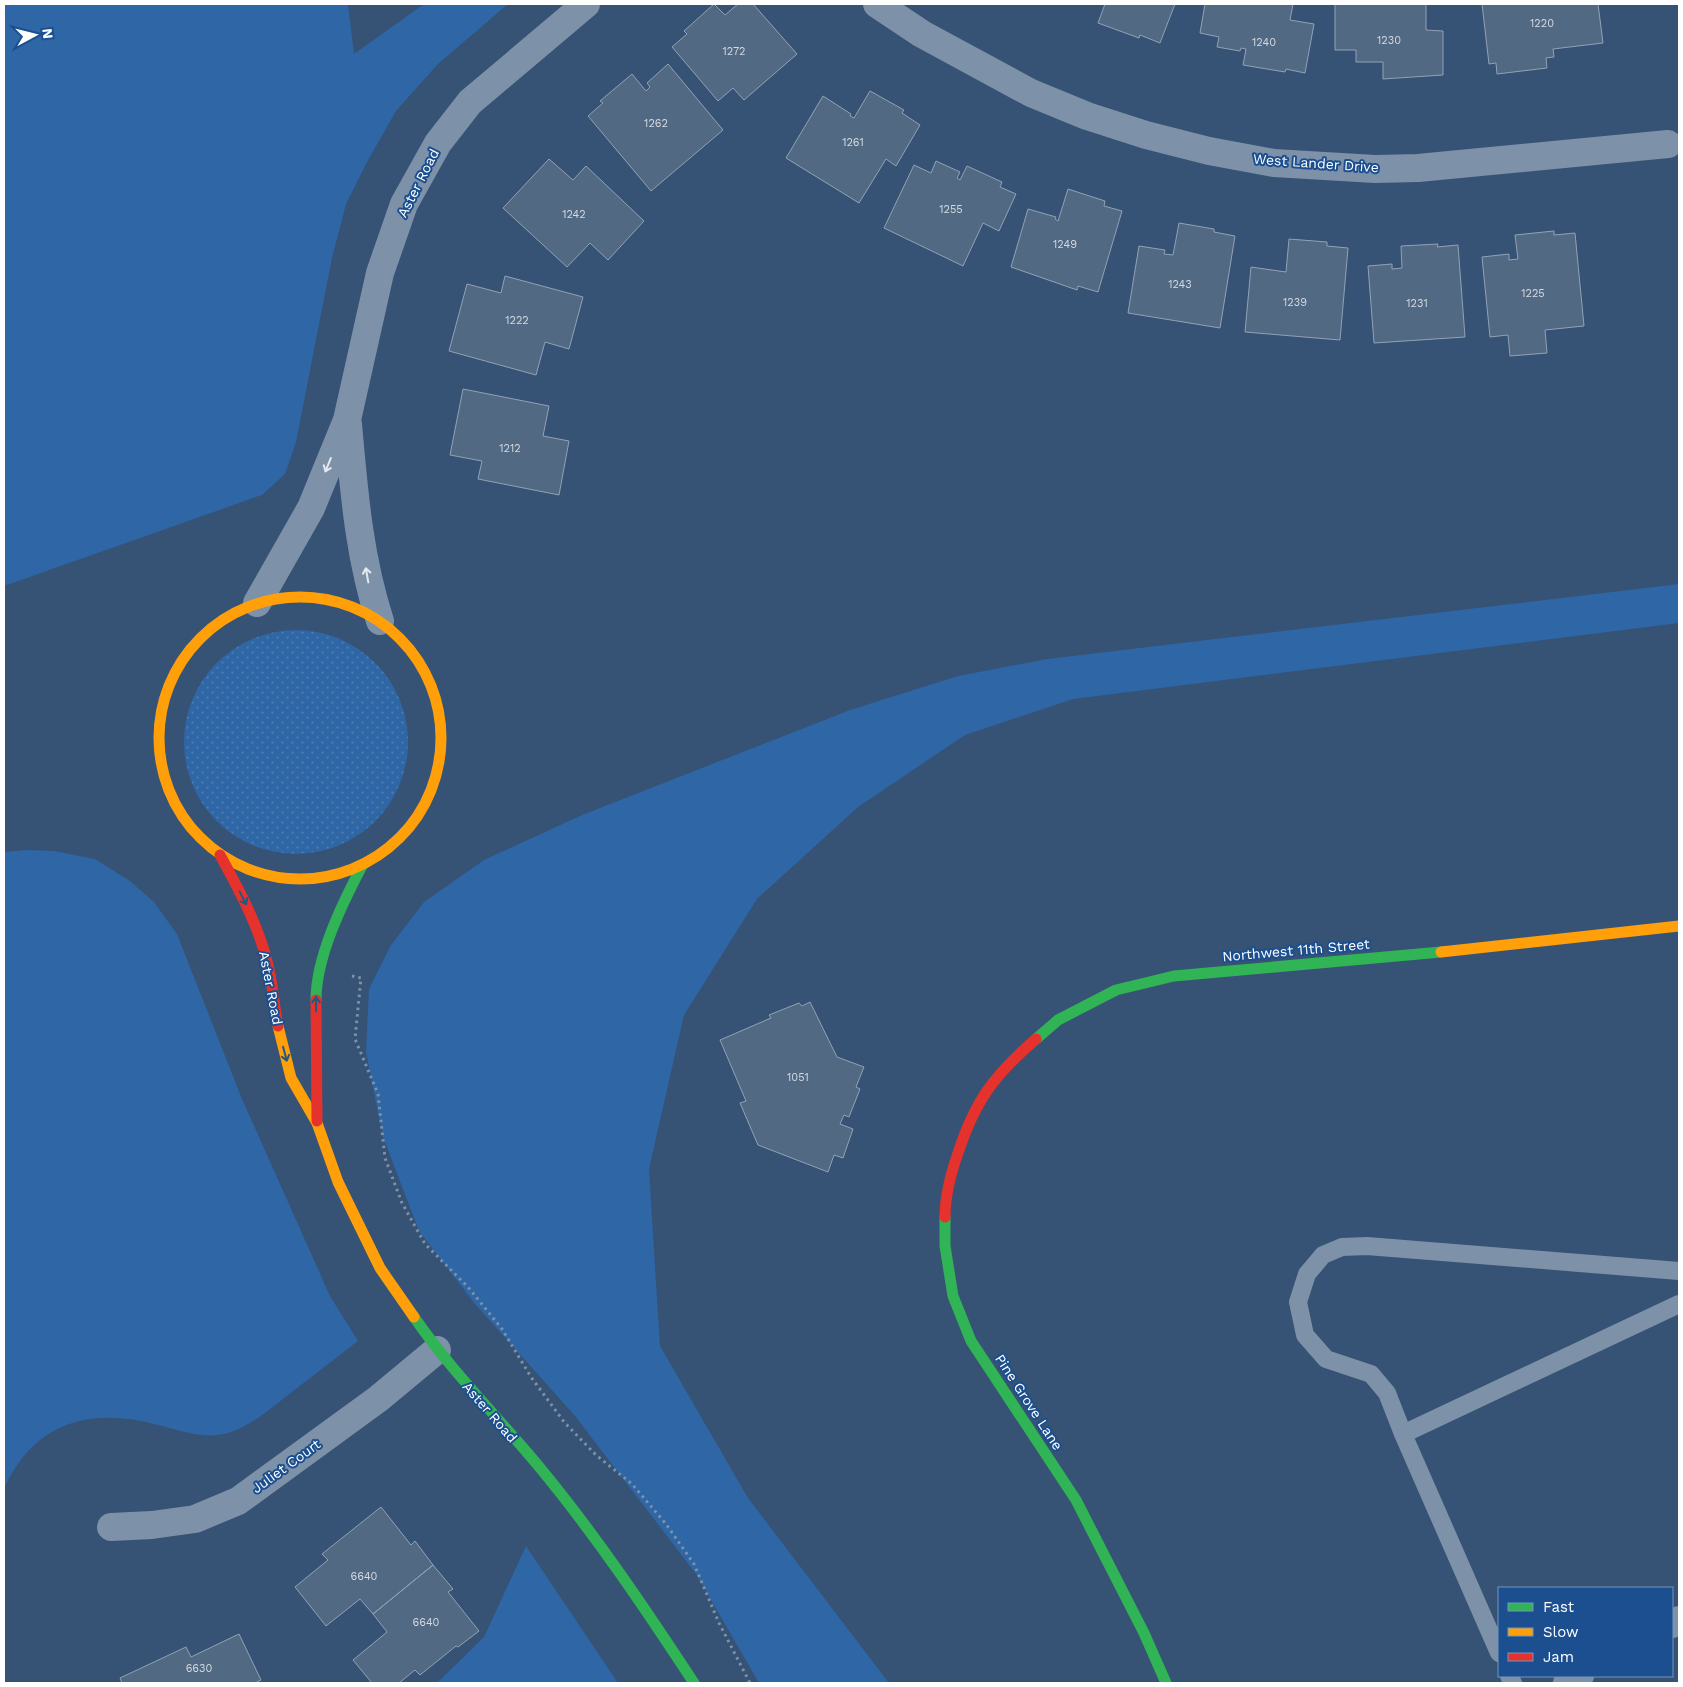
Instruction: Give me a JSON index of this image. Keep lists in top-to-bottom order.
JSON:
{
  "streets": {
    "street": [
      "West Lander Drive",
      "Aster Road",
      "Northwest 11th Street",
      "Pine Grove Lane",
      "Juliet Court"
    ]
  },
  "crossings": [
    ["Aster Road", "Juliet Court"],
    ["Northwest 11th Street", "Pine Grove Lane"]
  ],
  "house_numbers": [
    "1220",
    "1230",
    "1240",
    "1272",
    "1262",
    "1261",
    "1255",
    "1242",
    "1249",
    "1243",
    "1225",
    "1239",
    "1231",
    "1222",
    "1212",
    "1051",
    "6640",
    "6640",
    "6630"
  ],
  "legend": ["Fast", "Slow", "Jam"],
  "north": "right"
}
